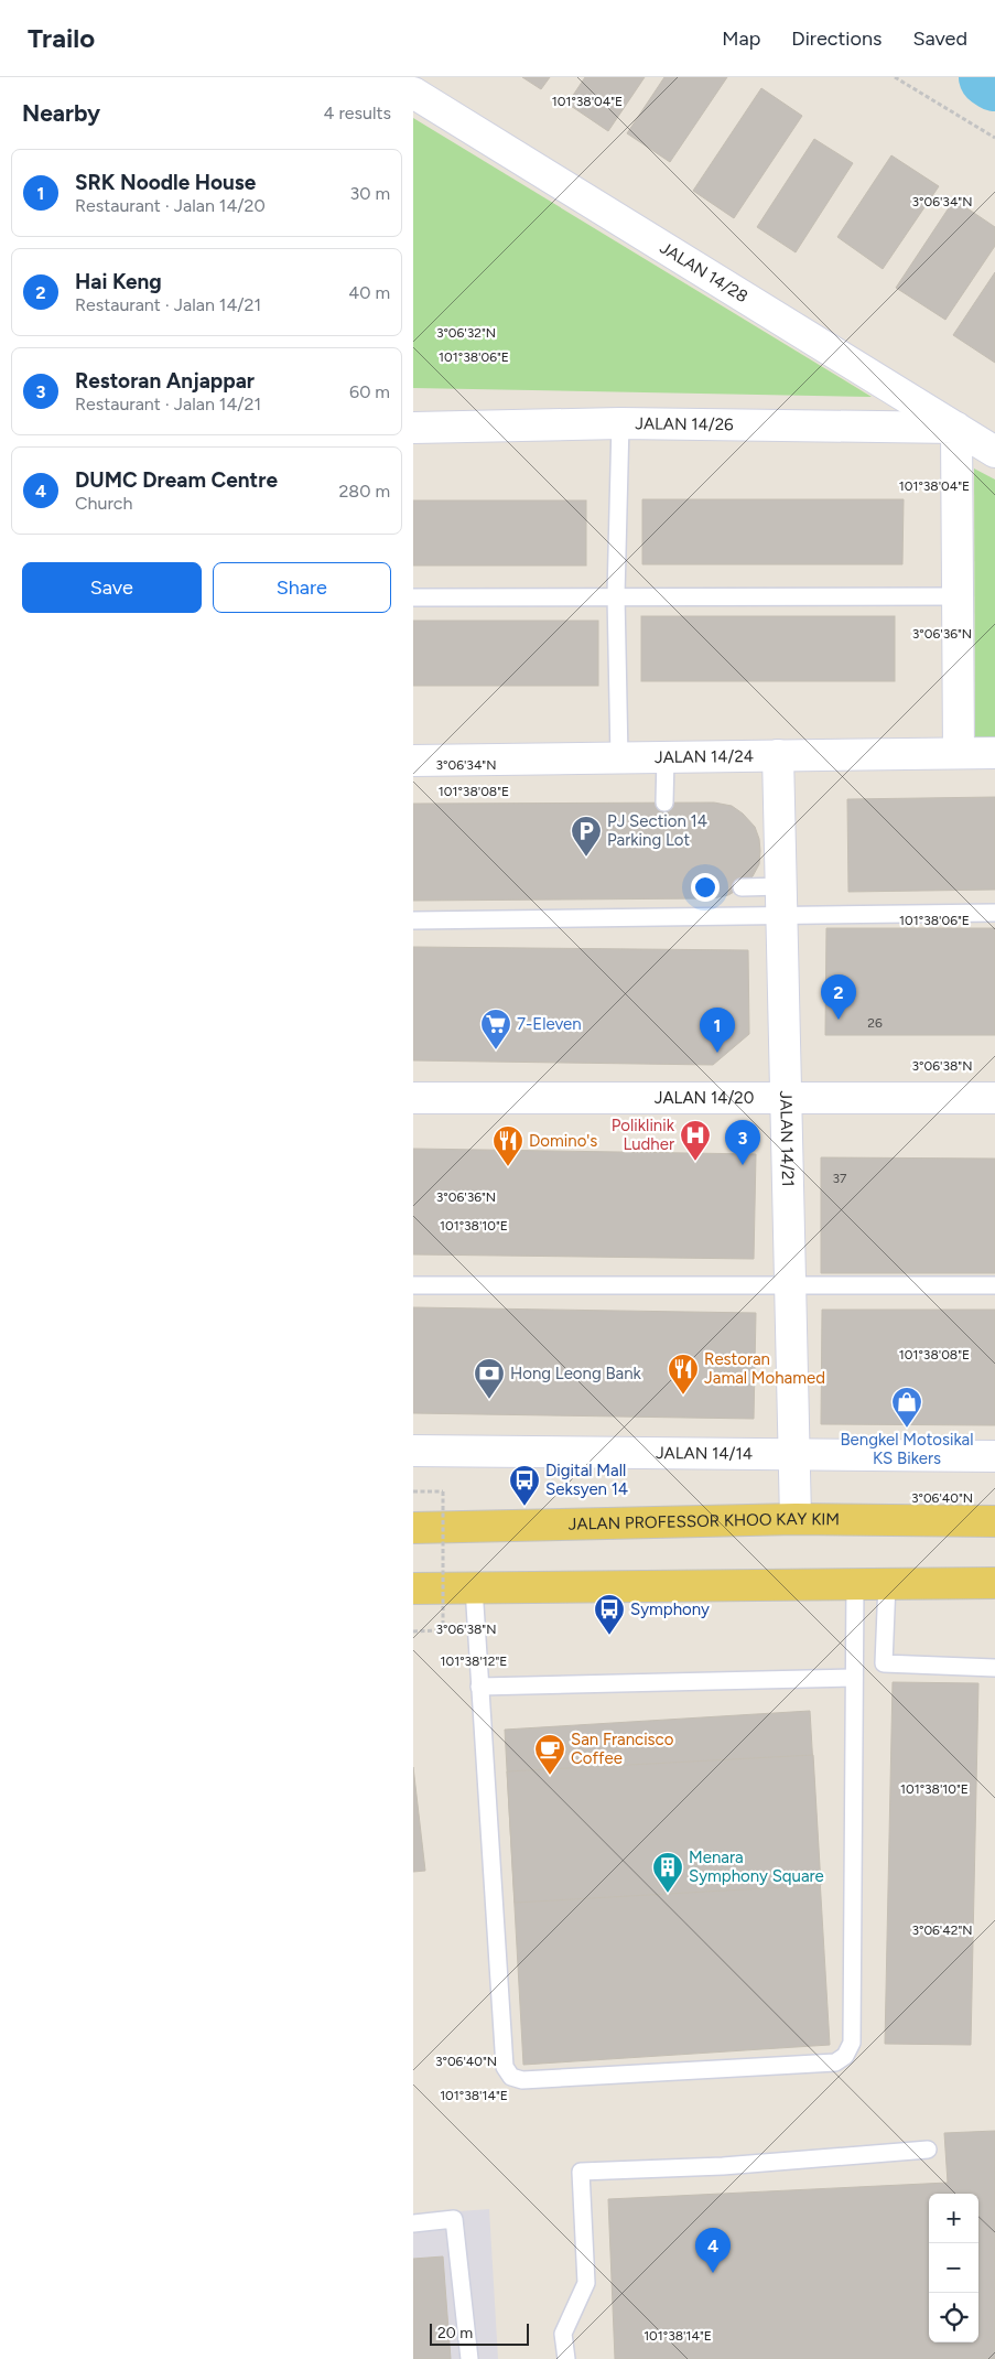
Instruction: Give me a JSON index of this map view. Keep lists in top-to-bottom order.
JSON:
{
  "streets": {
    "main road": ["JALAN PROFESSOR KHOO KAY KIM"],
    "street": [
      "JALAN 14/28",
      "JALAN 14/26",
      "JALAN 14/24",
      "JALAN 14/20",
      "JALAN 14/21",
      "JALAN 14/14"
    ]
  },
  "crossings": [
    ["JALAN 14/28", "JALAN 14/26"],
    ["JALAN 14/24", "JALAN 14/21"],
    ["JALAN 14/20", "JALAN 14/21"],
    ["JALAN 14/21", "JALAN 14/14"],
    ["JALAN 14/21", "JALAN PROFESSOR KHOO KAY KIM"]
  ],
  "places": {
    "parking": ["PJ Section 14 Parking Lot"],
    "supermarket": ["7-Eleven"],
    "hospital": ["Poliklinik Ludher"],
    "restaurant": ["Domino's", "Restoran Jamal Mohamed"],
    "bank": ["Hong Leong Bank"],
    "shop": ["Bengkel Motosikal KS Bikers"],
    "bus stop": ["Digital Mall Seksyen 14", "Symphony"],
    "cafe": ["San Francisco Coffee"],
    "building": ["Menara Symphony Square"]
  },
  "house_numbers": ["26", "37"],
  "scale_bar": "20 m",
  "page": {
    "header": "Trailo",
    "nav": ["Map", "Directions", "Saved"],
    "heading": ["Nearby", "4 results"],
    "list": [
      {
        "mark": "1",
        "name": "SRK Noodle House",
        "note": "Restaurant · Jalan 14/20",
        "value": "30 m"
      },
      {
        "mark": "2",
        "name": "Hai Keng",
        "note": "Restaurant · Jalan 14/21",
        "value": "40 m"
      },
      {
        "mark": "3",
        "name": "Restoran Anjappar",
        "note": "Restaurant · Jalan 14/21",
        "value": "60 m"
      },
      {
        "mark": "4",
        "name": "DUMC Dream Centre",
        "note": "Church",
        "value": "280 m"
      }
    ],
    "buttons": ["Save", "Share"],
    "pins": [
      "2",
      "1",
      "3",
      "4"
    ],
    "map_buttons": ["+", "−"],
    "scale": "20 m"
  },
  "coordinates": [
    "101°38'04\"E",
    "3°06'34\"N",
    "3°06'32\"N",
    "101°38'06\"E",
    "3°06'36\"N",
    "101°38'08\"E",
    "3°06'38\"N",
    "101°38'10\"E",
    "3°06'40\"N",
    "101°38'12\"E",
    "3°06'42\"N",
    "101°38'14\"E"
  ]
}
